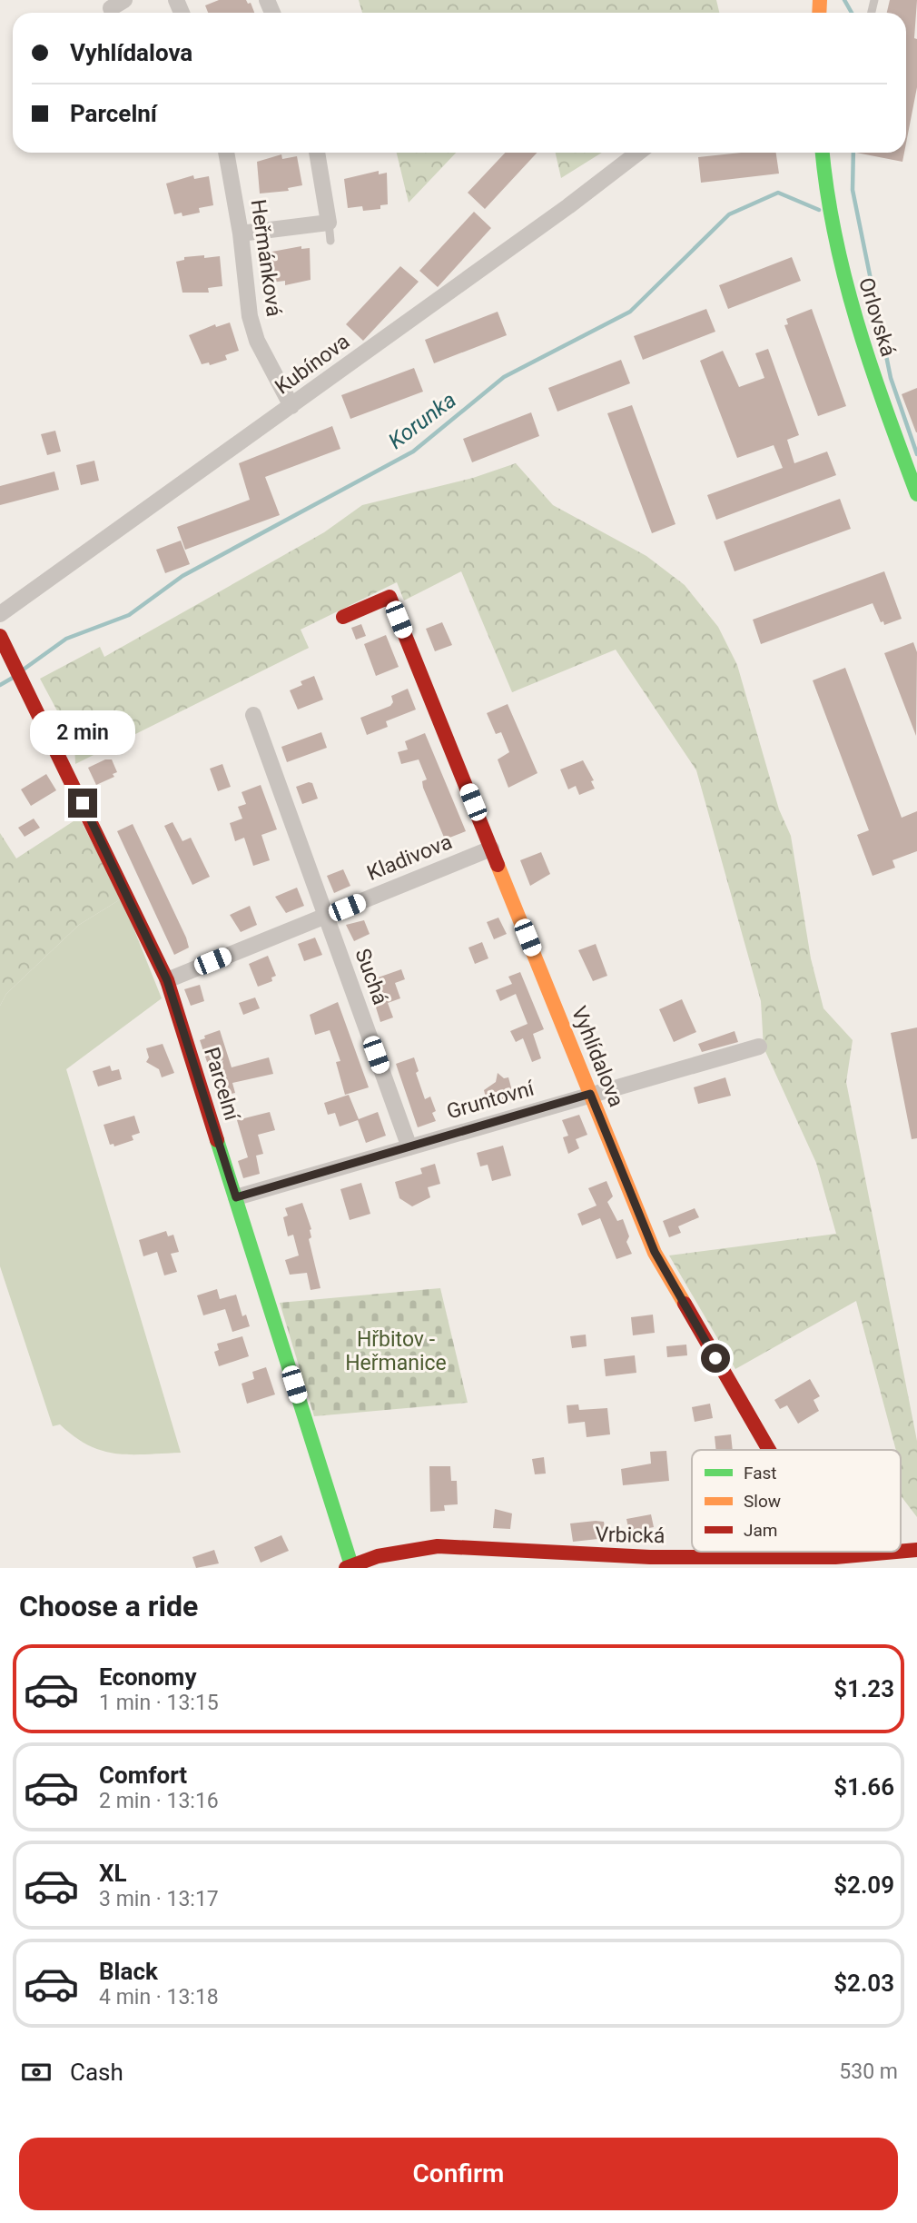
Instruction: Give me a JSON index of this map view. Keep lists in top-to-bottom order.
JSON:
{
  "streets": {
    "street": [
      "Heřmánková",
      "Orlovská",
      "Kubínova",
      "Kladivova",
      "Suchá",
      "Vyhlídalova",
      "Parcelní",
      "Gruntovní",
      "Vrbická"
    ]
  },
  "crossings": [
    ["Heřmánková", "Kubínova"],
    ["Kladivova", "Suchá"],
    ["Kladivova", "Vyhlídalova"],
    ["Kladivova", "Parcelní"],
    ["Suchá", "Gruntovní"],
    ["Vyhlídalova", "Gruntovní"],
    ["Vyhlídalova", "Vrbická"],
    ["Parcelní", "Gruntovní"],
    ["Parcelní", "Vrbická"]
  ],
  "water": ["Korunka"],
  "parks": ["Hřbitov - Heřmanice"],
  "legend": ["Fast", "Slow", "Jam"],
  "page": {
    "banner": ["Vyhlídalova", "Parcelní"],
    "bubble": "2 min",
    "heading": "Choose a ride",
    "list": [
      {
        "name": "Economy",
        "note": "1 min · 13:15",
        "value": "$1.23"
      },
      {
        "name": "Comfort",
        "note": "2 min · 13:16",
        "value": "$1.66"
      },
      {
        "name": "XL",
        "note": "3 min · 13:17",
        "value": "$2.09"
      },
      {
        "name": "Black",
        "note": "4 min · 13:18",
        "value": "$2.03"
      }
    ],
    "pay": ["Cash", "530 m"],
    "buttons": "Confirm"
  }
}
